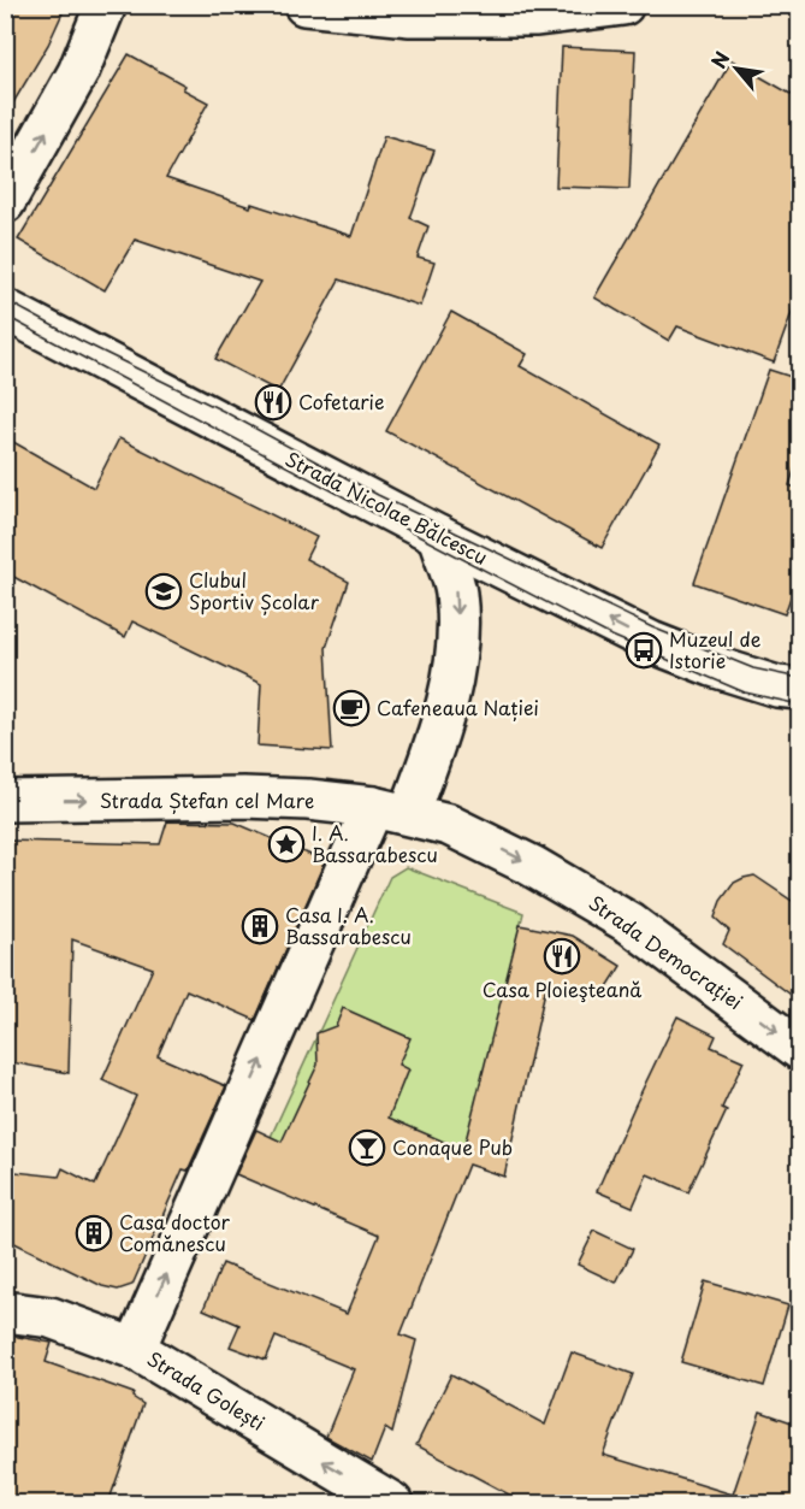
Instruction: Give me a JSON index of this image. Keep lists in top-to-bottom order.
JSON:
{
  "streets": {
    "main road": [
      "Strada Nicolae Bălcescu",
      "Strada Ștefan cel Mare",
      "Strada Democrației",
      "Strada Golești"
    ]
  },
  "crossings": [
    ["Strada Ștefan cel Mare", "Strada Democrației"]
  ],
  "one_way": [
    "Strada Nicolae Bălcescu",
    "Strada Ștefan cel Mare",
    "Strada Democrației",
    "Strada Golești"
  ],
  "places": {
    "restaurant": ["Cofetarie", "Casa Ploieşteană"],
    "school or university": ["Clubul Sportiv Școlar"],
    "bus stop": ["Muzeul de Istorie"],
    "cafe": ["Cafeneaua Nației"],
    "place": ["I. A. Bassarabescu"],
    "building": ["Casa I. A. Bassarabescu", "Casa doctor Comănescu"],
    "bar": ["Conaque Pub"]
  },
  "north": "top left"
}
